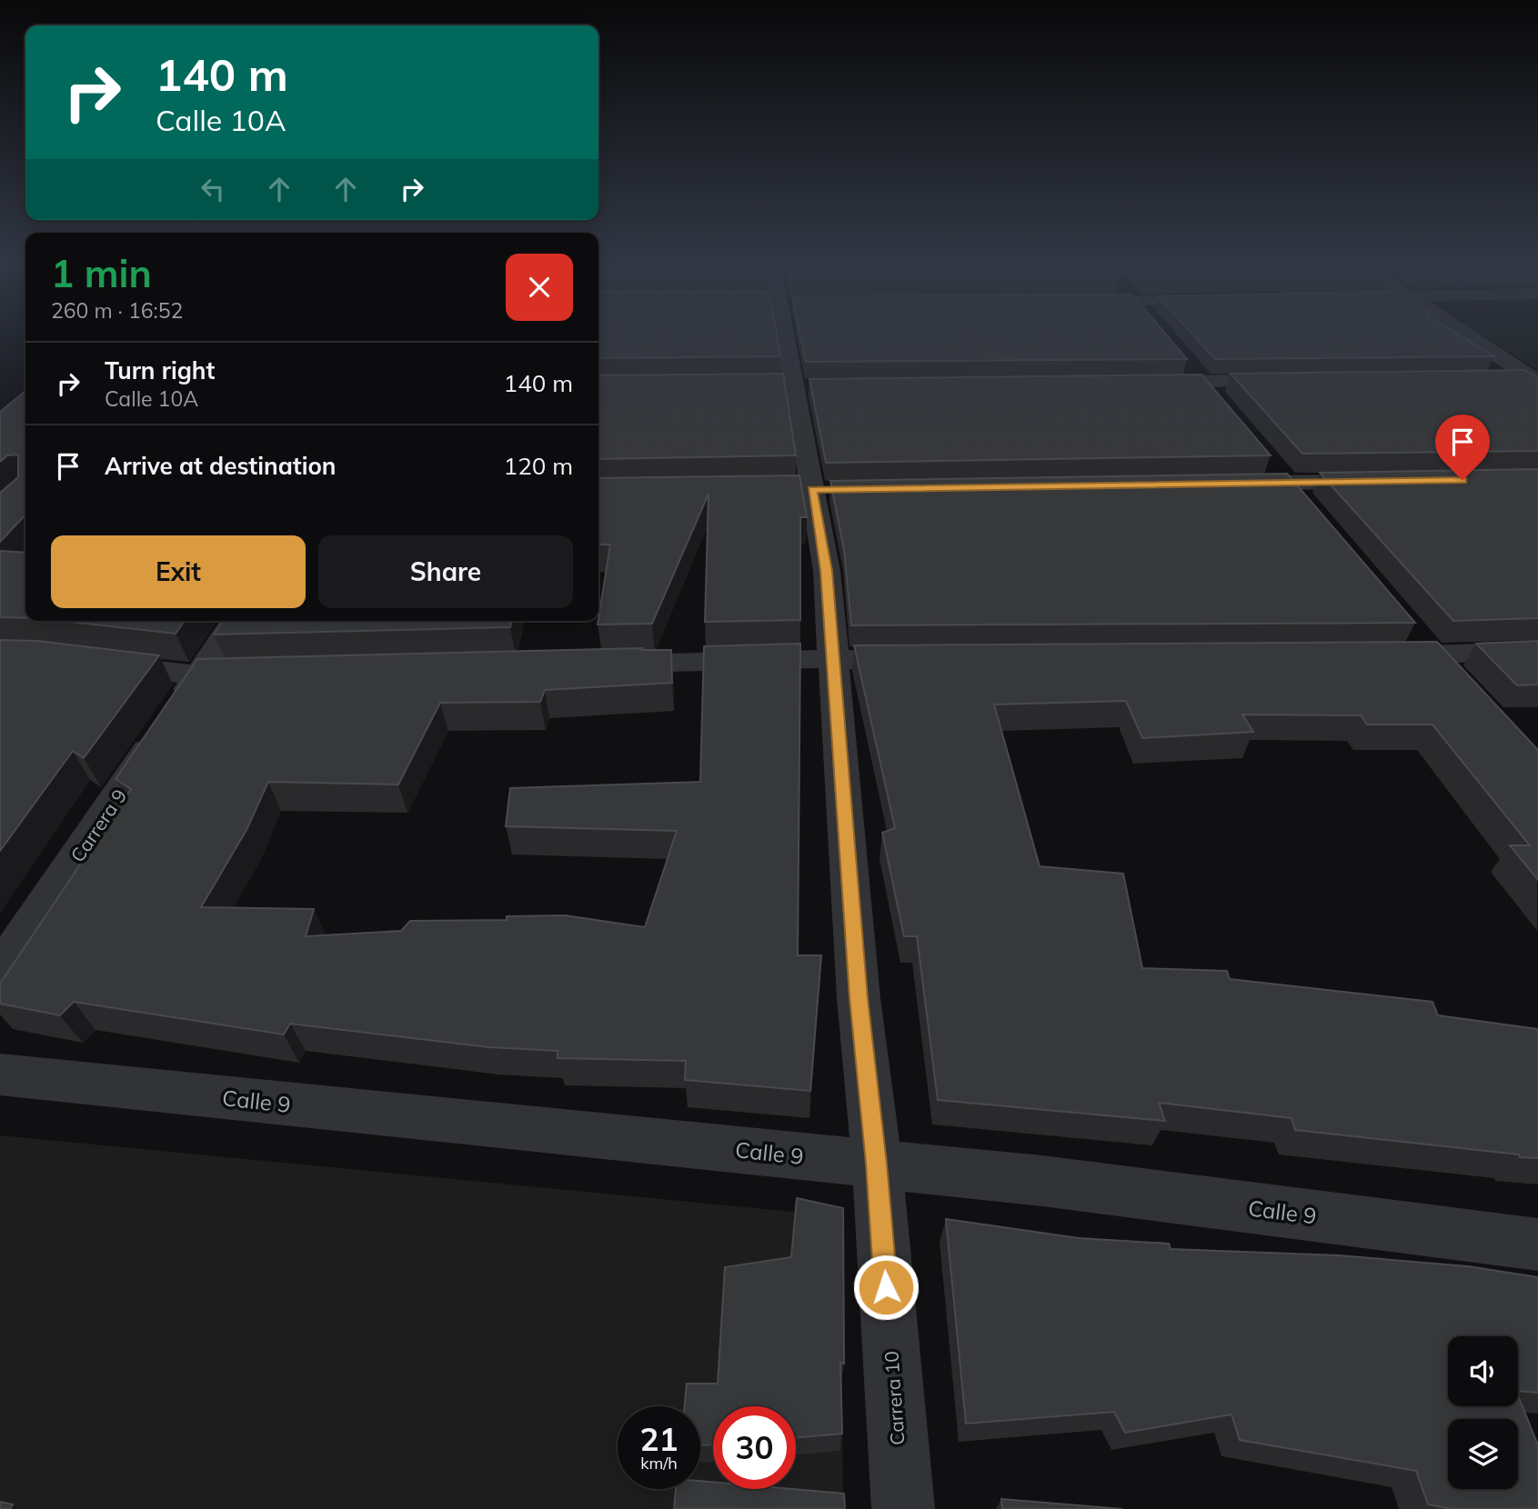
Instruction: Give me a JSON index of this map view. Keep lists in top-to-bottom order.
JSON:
{
  "streets": {
    "street": ["Carrera 9", "Calle 9", "Carrera 10"]
  },
  "crossings": [
    ["Calle 9", "Carrera 10"]
  ],
  "page": {
    "turn": ["140 m", "Calle 10A"],
    "heading": ["1 min", "260 m · 16:52"],
    "list": [
      {
        "name": "Turn right",
        "note": "Calle 10A",
        "value": "140 m"
      },
      {
        "name": "Arrive at destination",
        "value": "120 m"
      }
    ],
    "buttons": ["Exit", "Share"],
    "speed": "21 km/h",
    "limit": "30"
  }
}
